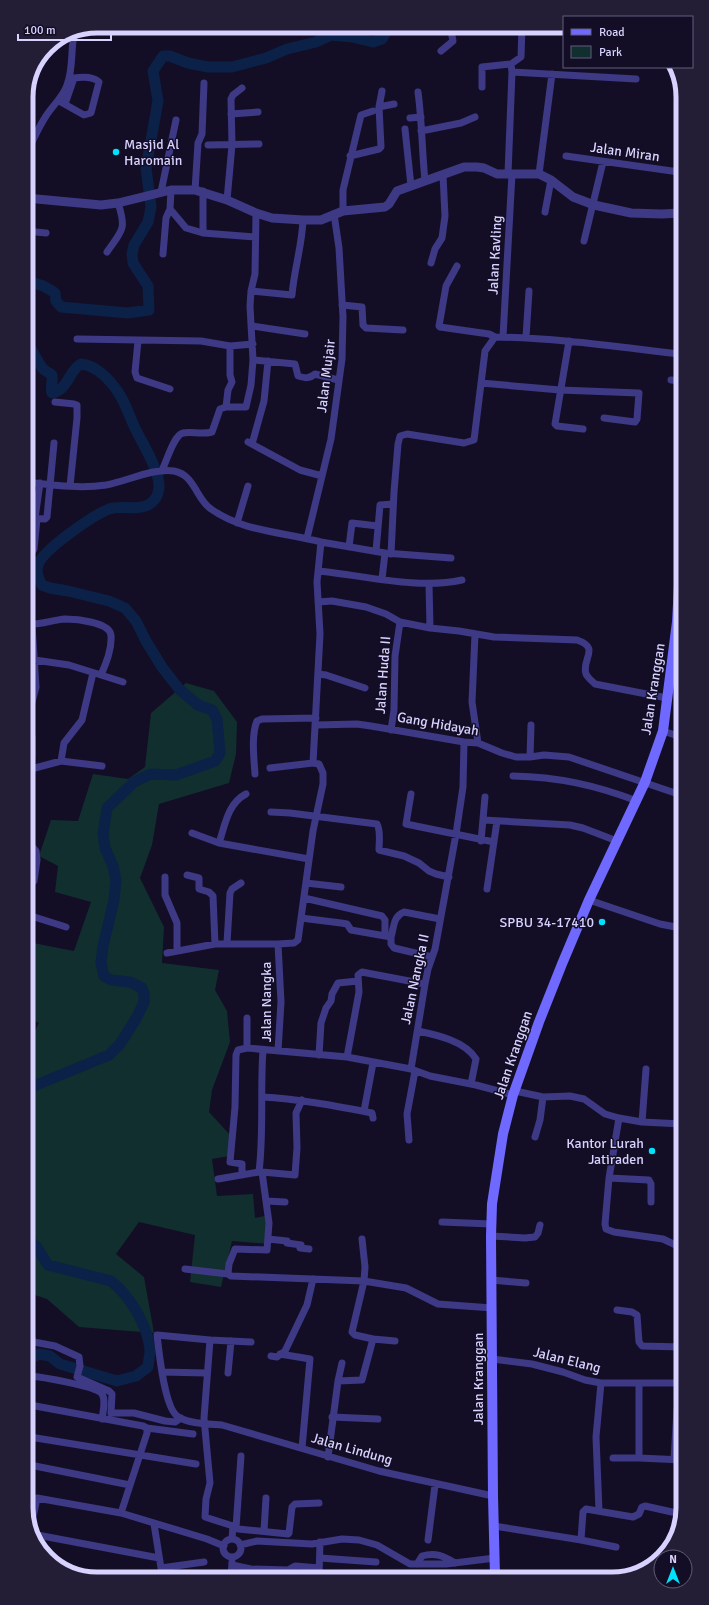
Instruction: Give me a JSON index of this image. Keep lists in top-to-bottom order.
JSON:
{
  "streets": {
    "main road": ["Jalan Kranggan"],
    "street": [
      "Jalan Miran",
      "Jalan Kavling",
      "Jalan Mujair",
      "Jalan Huda II",
      "Gang Hidayah",
      "Jalan Nangka II",
      "Jalan Nangka",
      "Jalan Elang",
      "Jalan Lindung"
    ]
  },
  "crossings": [
    ["Jalan Huda II", "Gang Hidayah"],
    ["Jalan Kranggan", "Gang Hidayah"],
    ["Jalan Kranggan", "Jalan Nangka"],
    ["Jalan Kranggan", "Jalan Elang"],
    ["Jalan Kranggan", "Jalan Lindung"],
    ["Gang Hidayah", "Jalan Nangka II"],
    ["Jalan Nangka II", "Jalan Nangka"]
  ],
  "places": ["Masjid Al Haromain", "SPBU 34-17410", "Kantor Lurah Jatiraden"],
  "legend": ["Road", "Park"],
  "scale_bar": "100 m",
  "north": "top"
}
